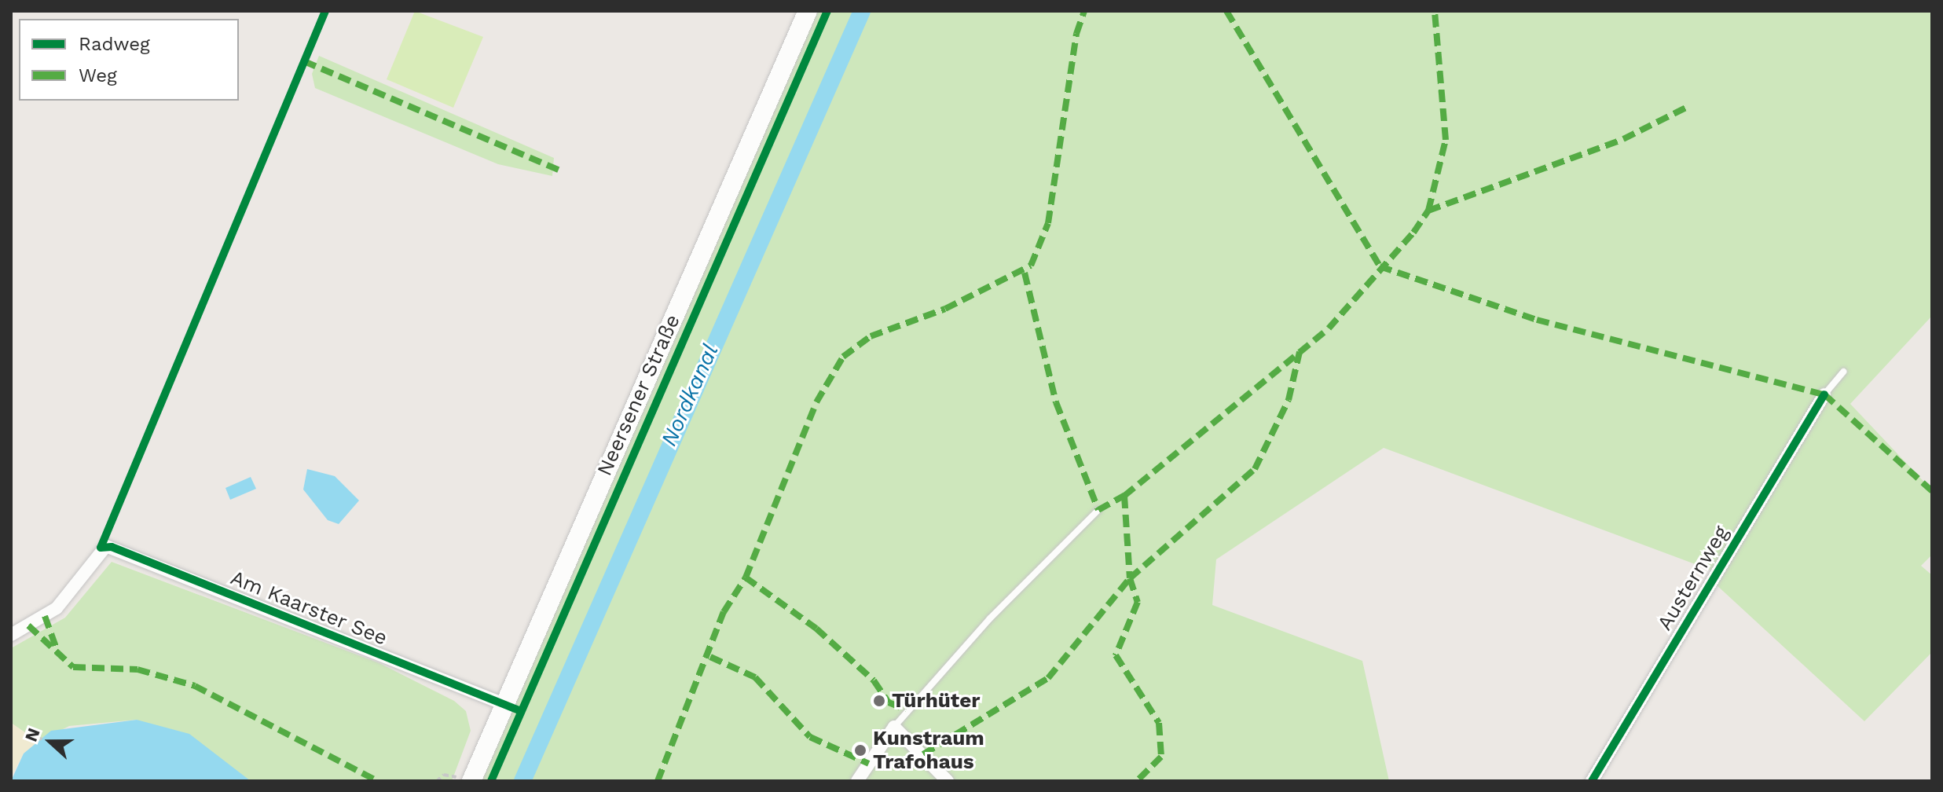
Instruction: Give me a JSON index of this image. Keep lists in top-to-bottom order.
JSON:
{
  "streets": {
    "main road": ["Neersener Straße"],
    "street": ["Austernweg", "Am Kaarster See"]
  },
  "crossings": [
    ["Neersener Straße", "Am Kaarster See"]
  ],
  "water": ["Nordkanal"],
  "places": ["Türhüter", "Kunstraum Trafohaus"],
  "legend": ["Radweg", "Weg"],
  "north": "left"
}
